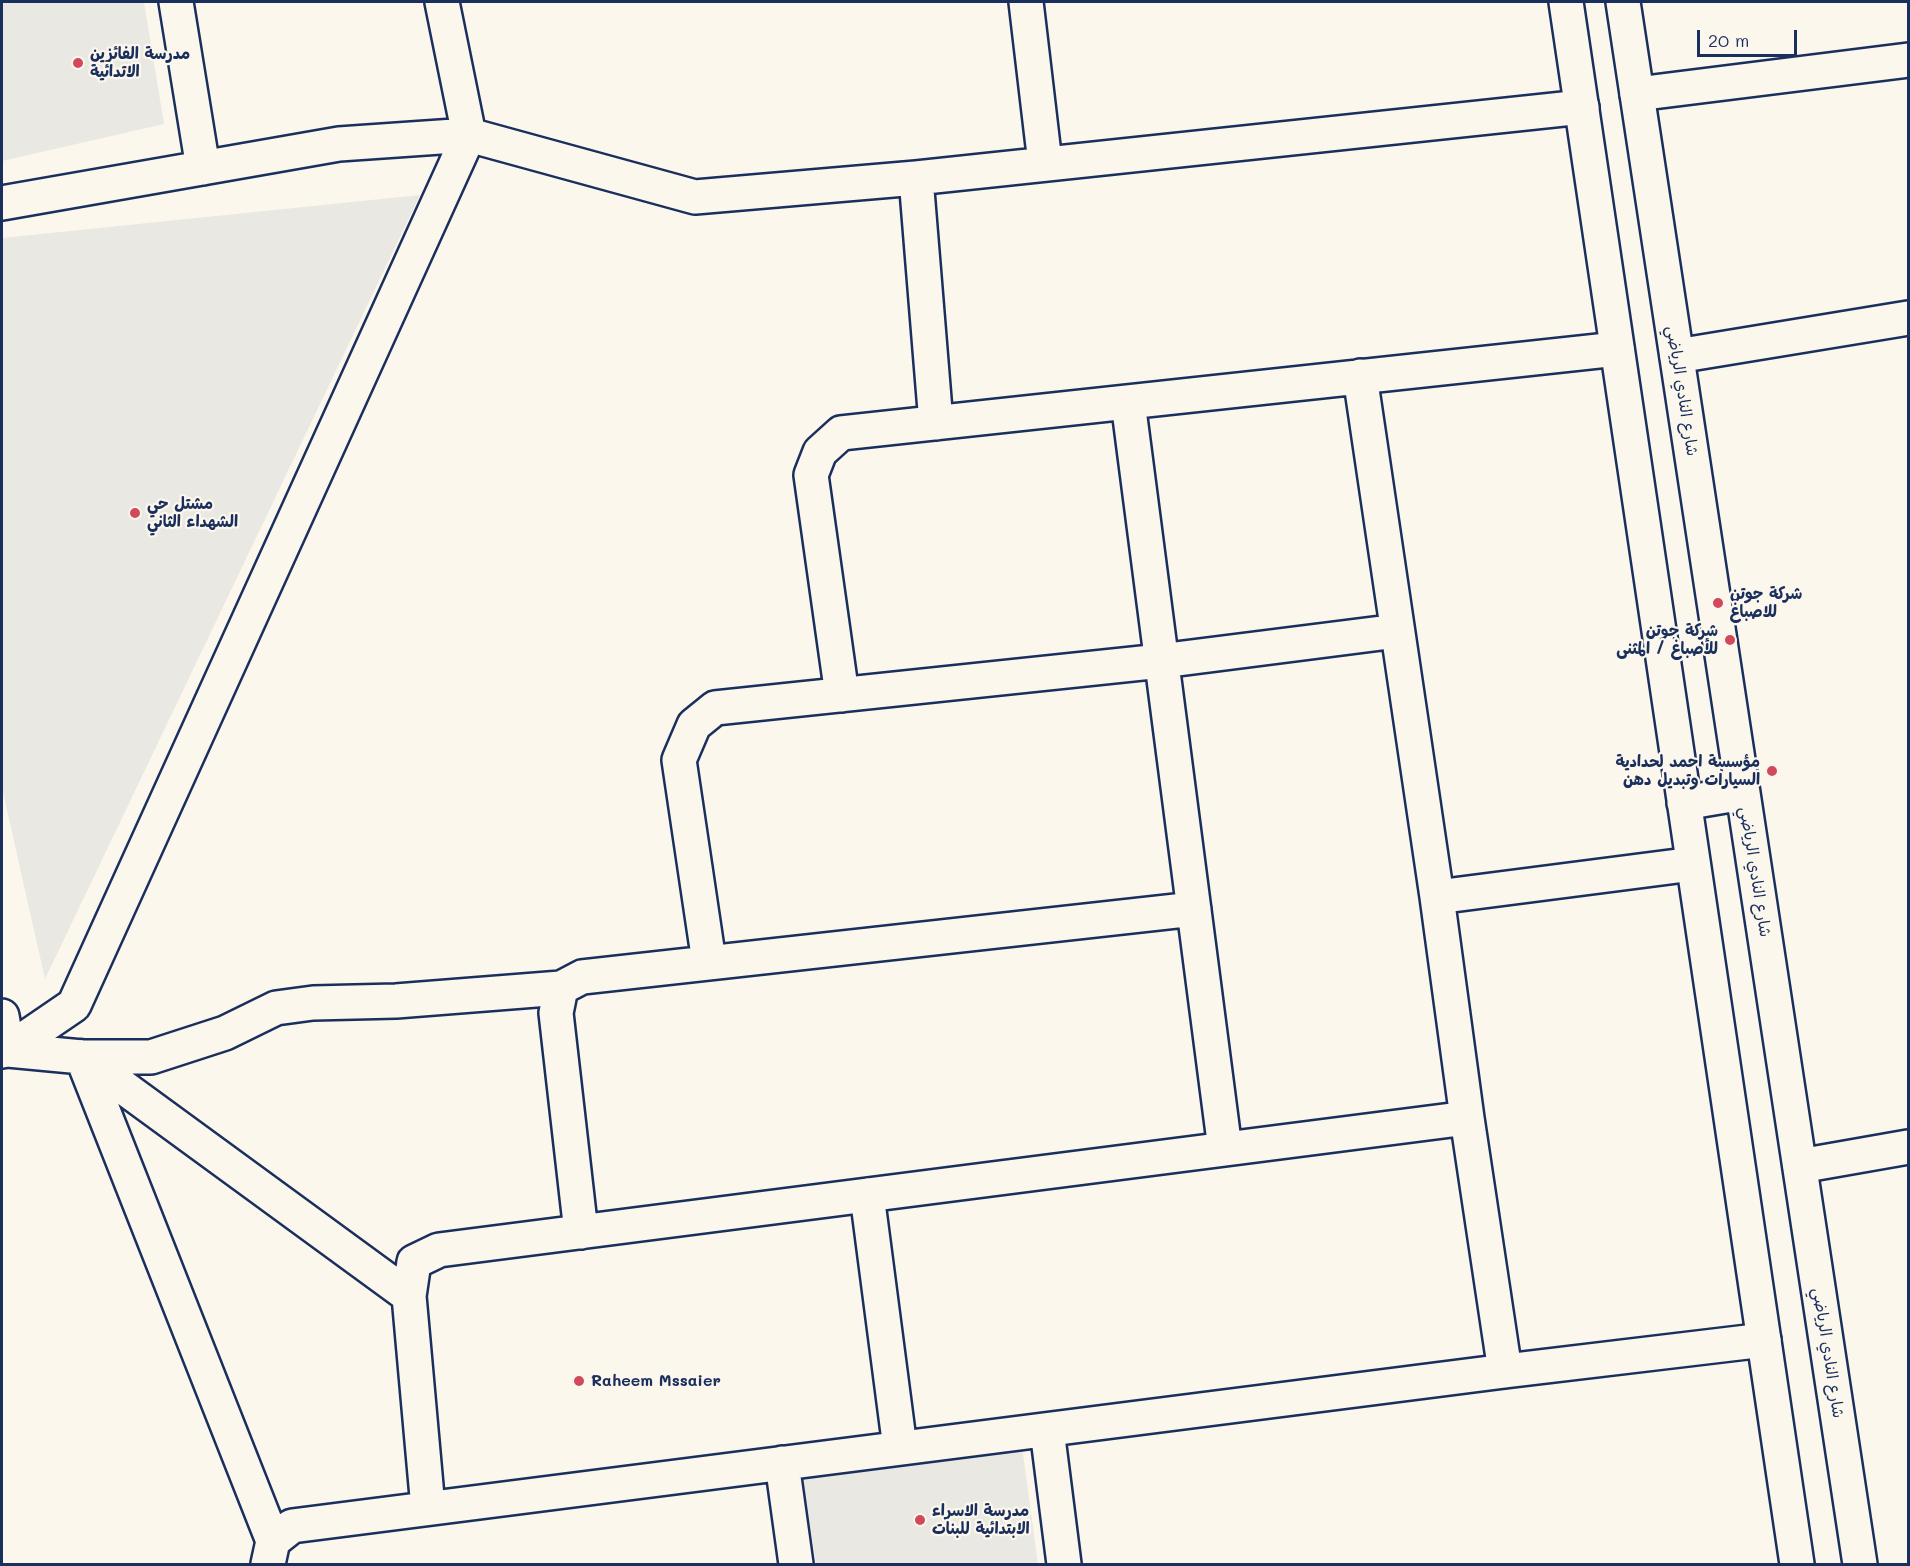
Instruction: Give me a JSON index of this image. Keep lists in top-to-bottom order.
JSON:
{
  "streets": {
    "street": ["شارع النادي الرياضي"]
  },
  "places": [
    "مدرسة الفائزين الاتدائية",
    "مشتل حي الشهداء الثاني",
    "شركة جوتن للاصباغ",
    "شركة جوتن للأصباغ / المثنى",
    "مؤسسة احمد لحدادية السيارات وتبديل دهن",
    "Raheem Mssaier",
    "مدرسة الاسراء الابتدائية للبنات"
  ],
  "scale_bar": "20 m"
}
